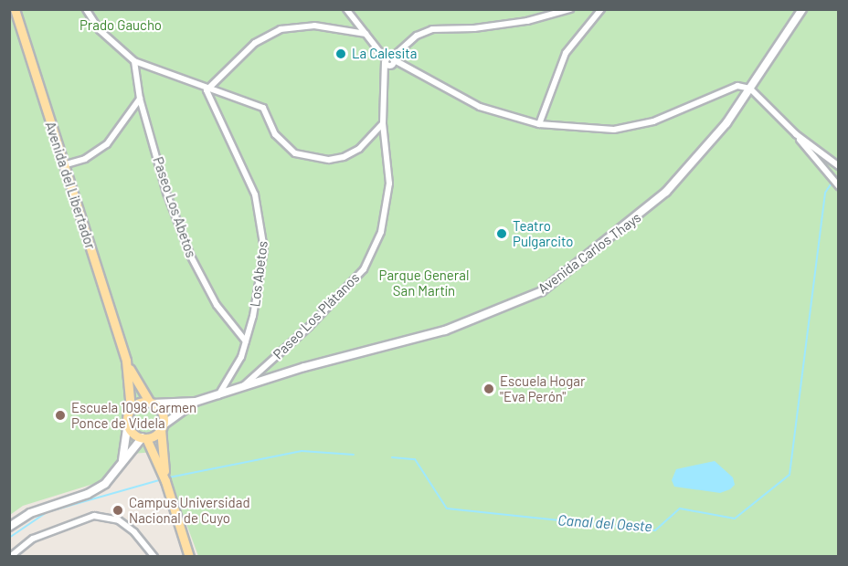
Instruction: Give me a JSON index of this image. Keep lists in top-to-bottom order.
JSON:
{
  "streets": {
    "main road": ["Avenida del Libertador"],
    "street": [
      "Paseo Los Abetos",
      "Avenida Carlos Thays",
      "Los Abetos",
      "Paseo Los Plátanos"
    ]
  },
  "crossings": [
    ["Avenida del Libertador", "Avenida Carlos Thays"],
    ["Paseo Los Abetos", "Los Abetos"],
    ["Avenida Carlos Thays", "Los Abetos"],
    ["Avenida Carlos Thays", "Paseo Los Plátanos"]
  ],
  "water": ["Canal del Oeste"],
  "parks": ["Prado Gaucho", "Parque General San Martín"],
  "places": [
    "La Calesita",
    "Teatro Pulgarcito",
    "Escuela Hogar \"Eva Perón\"",
    "Escuela 1098 Carmen Ponce de Videla",
    "Campus Universidad Nacional de Cuyo"
  ]
}
